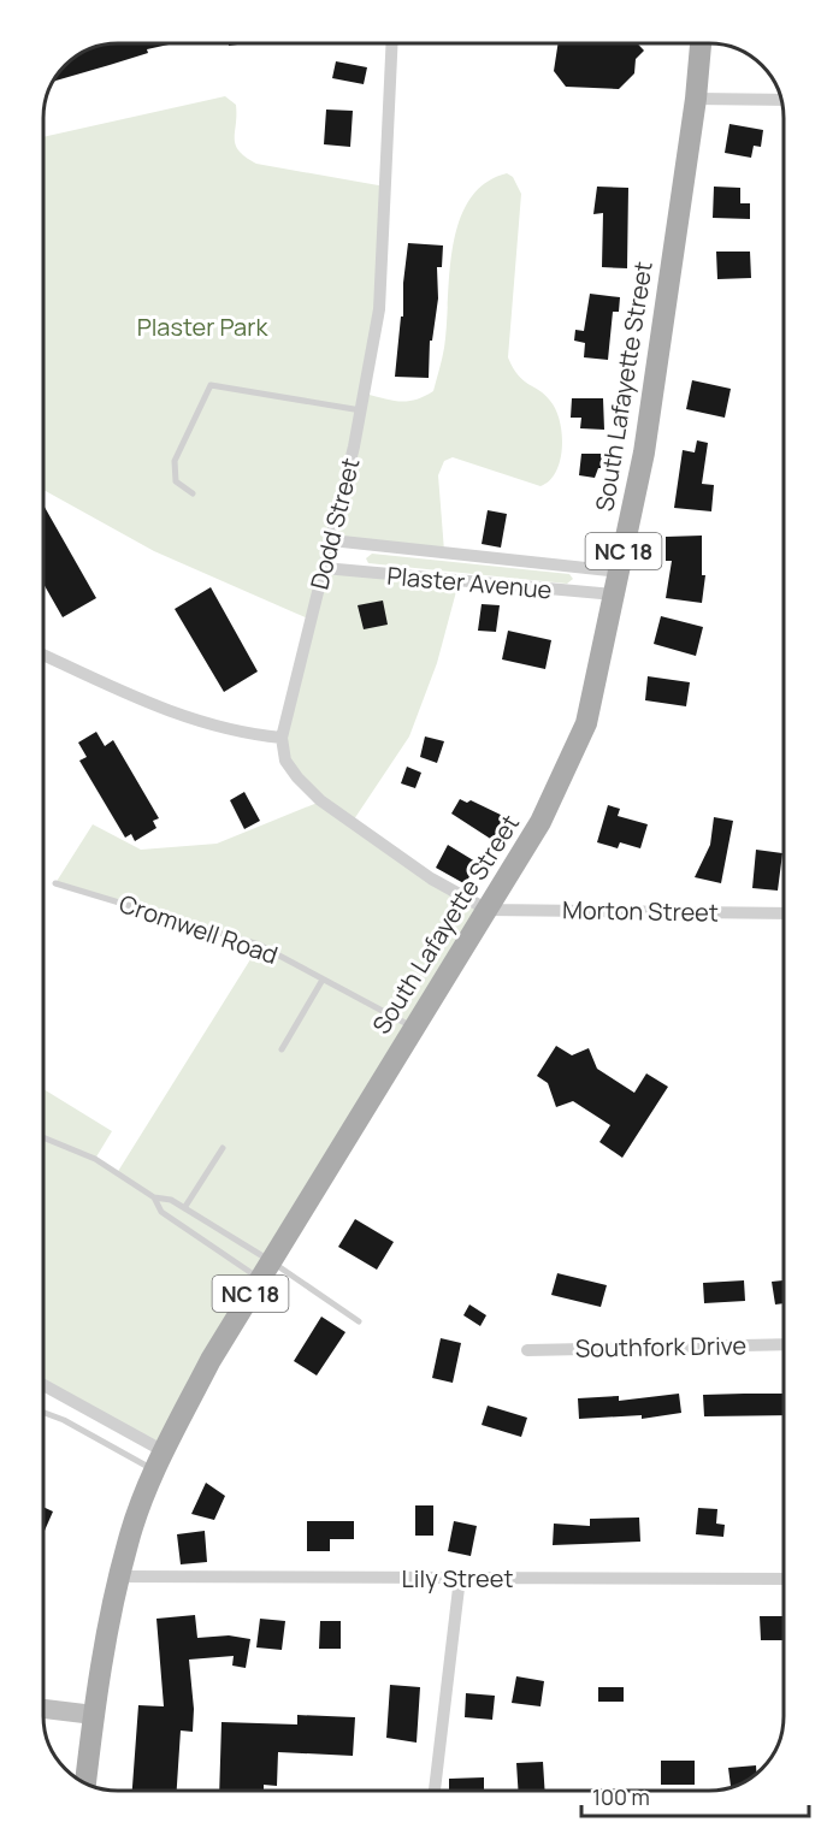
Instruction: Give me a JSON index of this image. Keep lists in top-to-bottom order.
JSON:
{
  "streets": {
    "main road": ["South Lafayette Street", "NC 18"],
    "street": [
      "Dodd Street",
      "Plaster Avenue",
      "Morton Street",
      "Southfork Drive",
      "Lily Street"
    ],
    "lane": ["Cromwell Road"]
  },
  "crossings": [
    ["South Lafayette Street", "Plaster Avenue"],
    ["South Lafayette Street", "Morton Street"],
    ["South Lafayette Street", "Cromwell Road"],
    ["South Lafayette Street", "Lily Street"],
    ["Dodd Street", "Plaster Avenue"]
  ],
  "parks": ["Plaster Park"],
  "scale_bar": "100 m"
}
